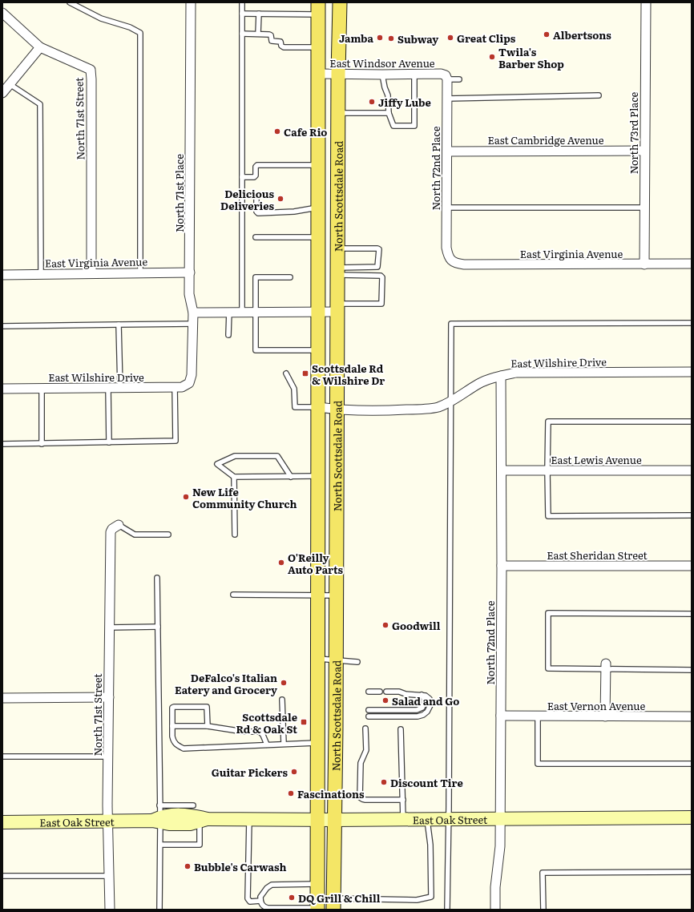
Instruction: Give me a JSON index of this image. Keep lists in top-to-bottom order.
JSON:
{
  "streets": {
    "main road": ["North Scottsdale Road"],
    "street": [
      "East Windsor Avenue",
      "North 71st Street",
      "North 73rd Place",
      "East Cambridge Avenue",
      "North 72nd Place",
      "North 71st Place",
      "East Virginia Avenue",
      "East Wilshire Drive",
      "East Lewis Avenue",
      "East Sheridan Street",
      "East Vernon Avenue",
      "East Oak Street"
    ]
  },
  "crossings": [
    ["East Windsor Avenue", "North 72nd Place"],
    ["East Windsor Avenue", "North Scottsdale Road"],
    ["North 71st Street", "East Virginia Avenue"],
    ["North 71st Street", "East Oak Street"],
    ["North 73rd Place", "East Cambridge Avenue"],
    ["North 73rd Place", "East Virginia Avenue"],
    ["East Cambridge Avenue", "North 72nd Place"],
    ["North 72nd Place", "East Virginia Avenue"],
    ["North 72nd Place", "East Wilshire Drive"],
    ["North 72nd Place", "East Lewis Avenue"],
    ["North 72nd Place", "East Sheridan Street"],
    ["North 72nd Place", "East Vernon Avenue"],
    ["North 72nd Place", "East Oak Street"],
    ["North 71st Place", "East Virginia Avenue"],
    ["North 71st Place", "East Wilshire Drive"],
    ["North Scottsdale Road", "East Wilshire Drive"],
    ["North Scottsdale Road", "East Oak Street"]
  ],
  "places": {
    "other": [
      "Albertsons",
      "Jamba",
      "Great Clips",
      "Subway",
      "Twila's Barber Shop",
      "Jiffy Lube",
      "Cafe Rio",
      "Delicious Deliveries",
      "New Life Community Church",
      "O'Reilly Auto Parts",
      "Goodwill",
      "DeFalco's Italian Eatery and Grocery",
      "Salad and Go",
      "Guitar Pickers",
      "Discount Tire",
      "Fascinations",
      "Bubble's Carwash",
      "DQ Grill & Chill"
    ],
    "transit": ["Scottsdale Rd & Wilshire Dr", "Scottsdale Rd & Oak St"]
  }
}
